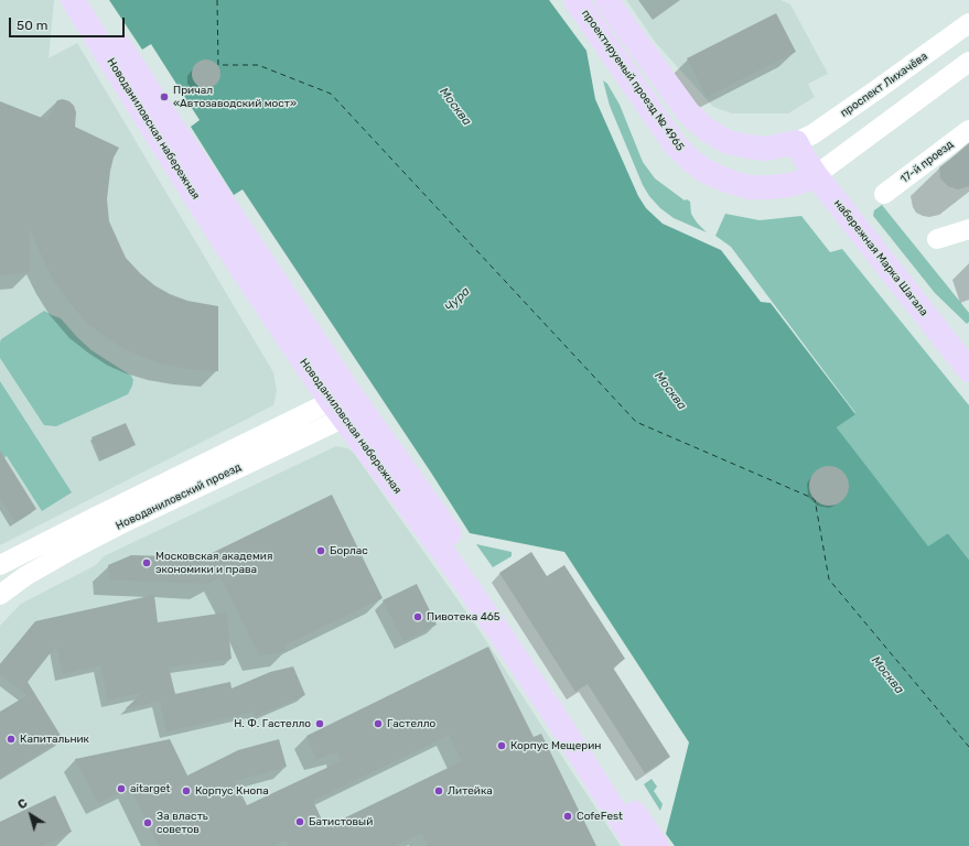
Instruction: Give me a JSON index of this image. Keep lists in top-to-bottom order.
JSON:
{
  "streets": {
    "main road": ["проектируемый проезд № 4965", "Новоданиловская набережная", "набережная Марка Шагала"],
    "street": ["проспект Лихачёва", "17-й проезд", "Новоданиловский проезд"]
  },
  "crossings": [
    ["проектируемый проезд № 4965", "набережная Марка Шагала"],
    ["проспект Лихачёва", "набережная Марка Шагала"],
    ["Новоданиловская набережная", "Новоданиловский проезд"]
  ],
  "water": ["Москва", "Чура"],
  "places": [
    "Причал «Автозаводский мост»",
    "Борлас",
    "Московская академия экономики и права",
    "Пивотека 465",
    "Н. Ф. Гастелло",
    "Гастелло",
    "Капитальник",
    "Корпус Мещерин",
    "aitarget",
    "Корпус Кнопа",
    "Литейка",
    "CofeFest",
    "Батистовый",
    "За власть советов"
  ],
  "scale_bar": "50 m",
  "north": "top left"
}
